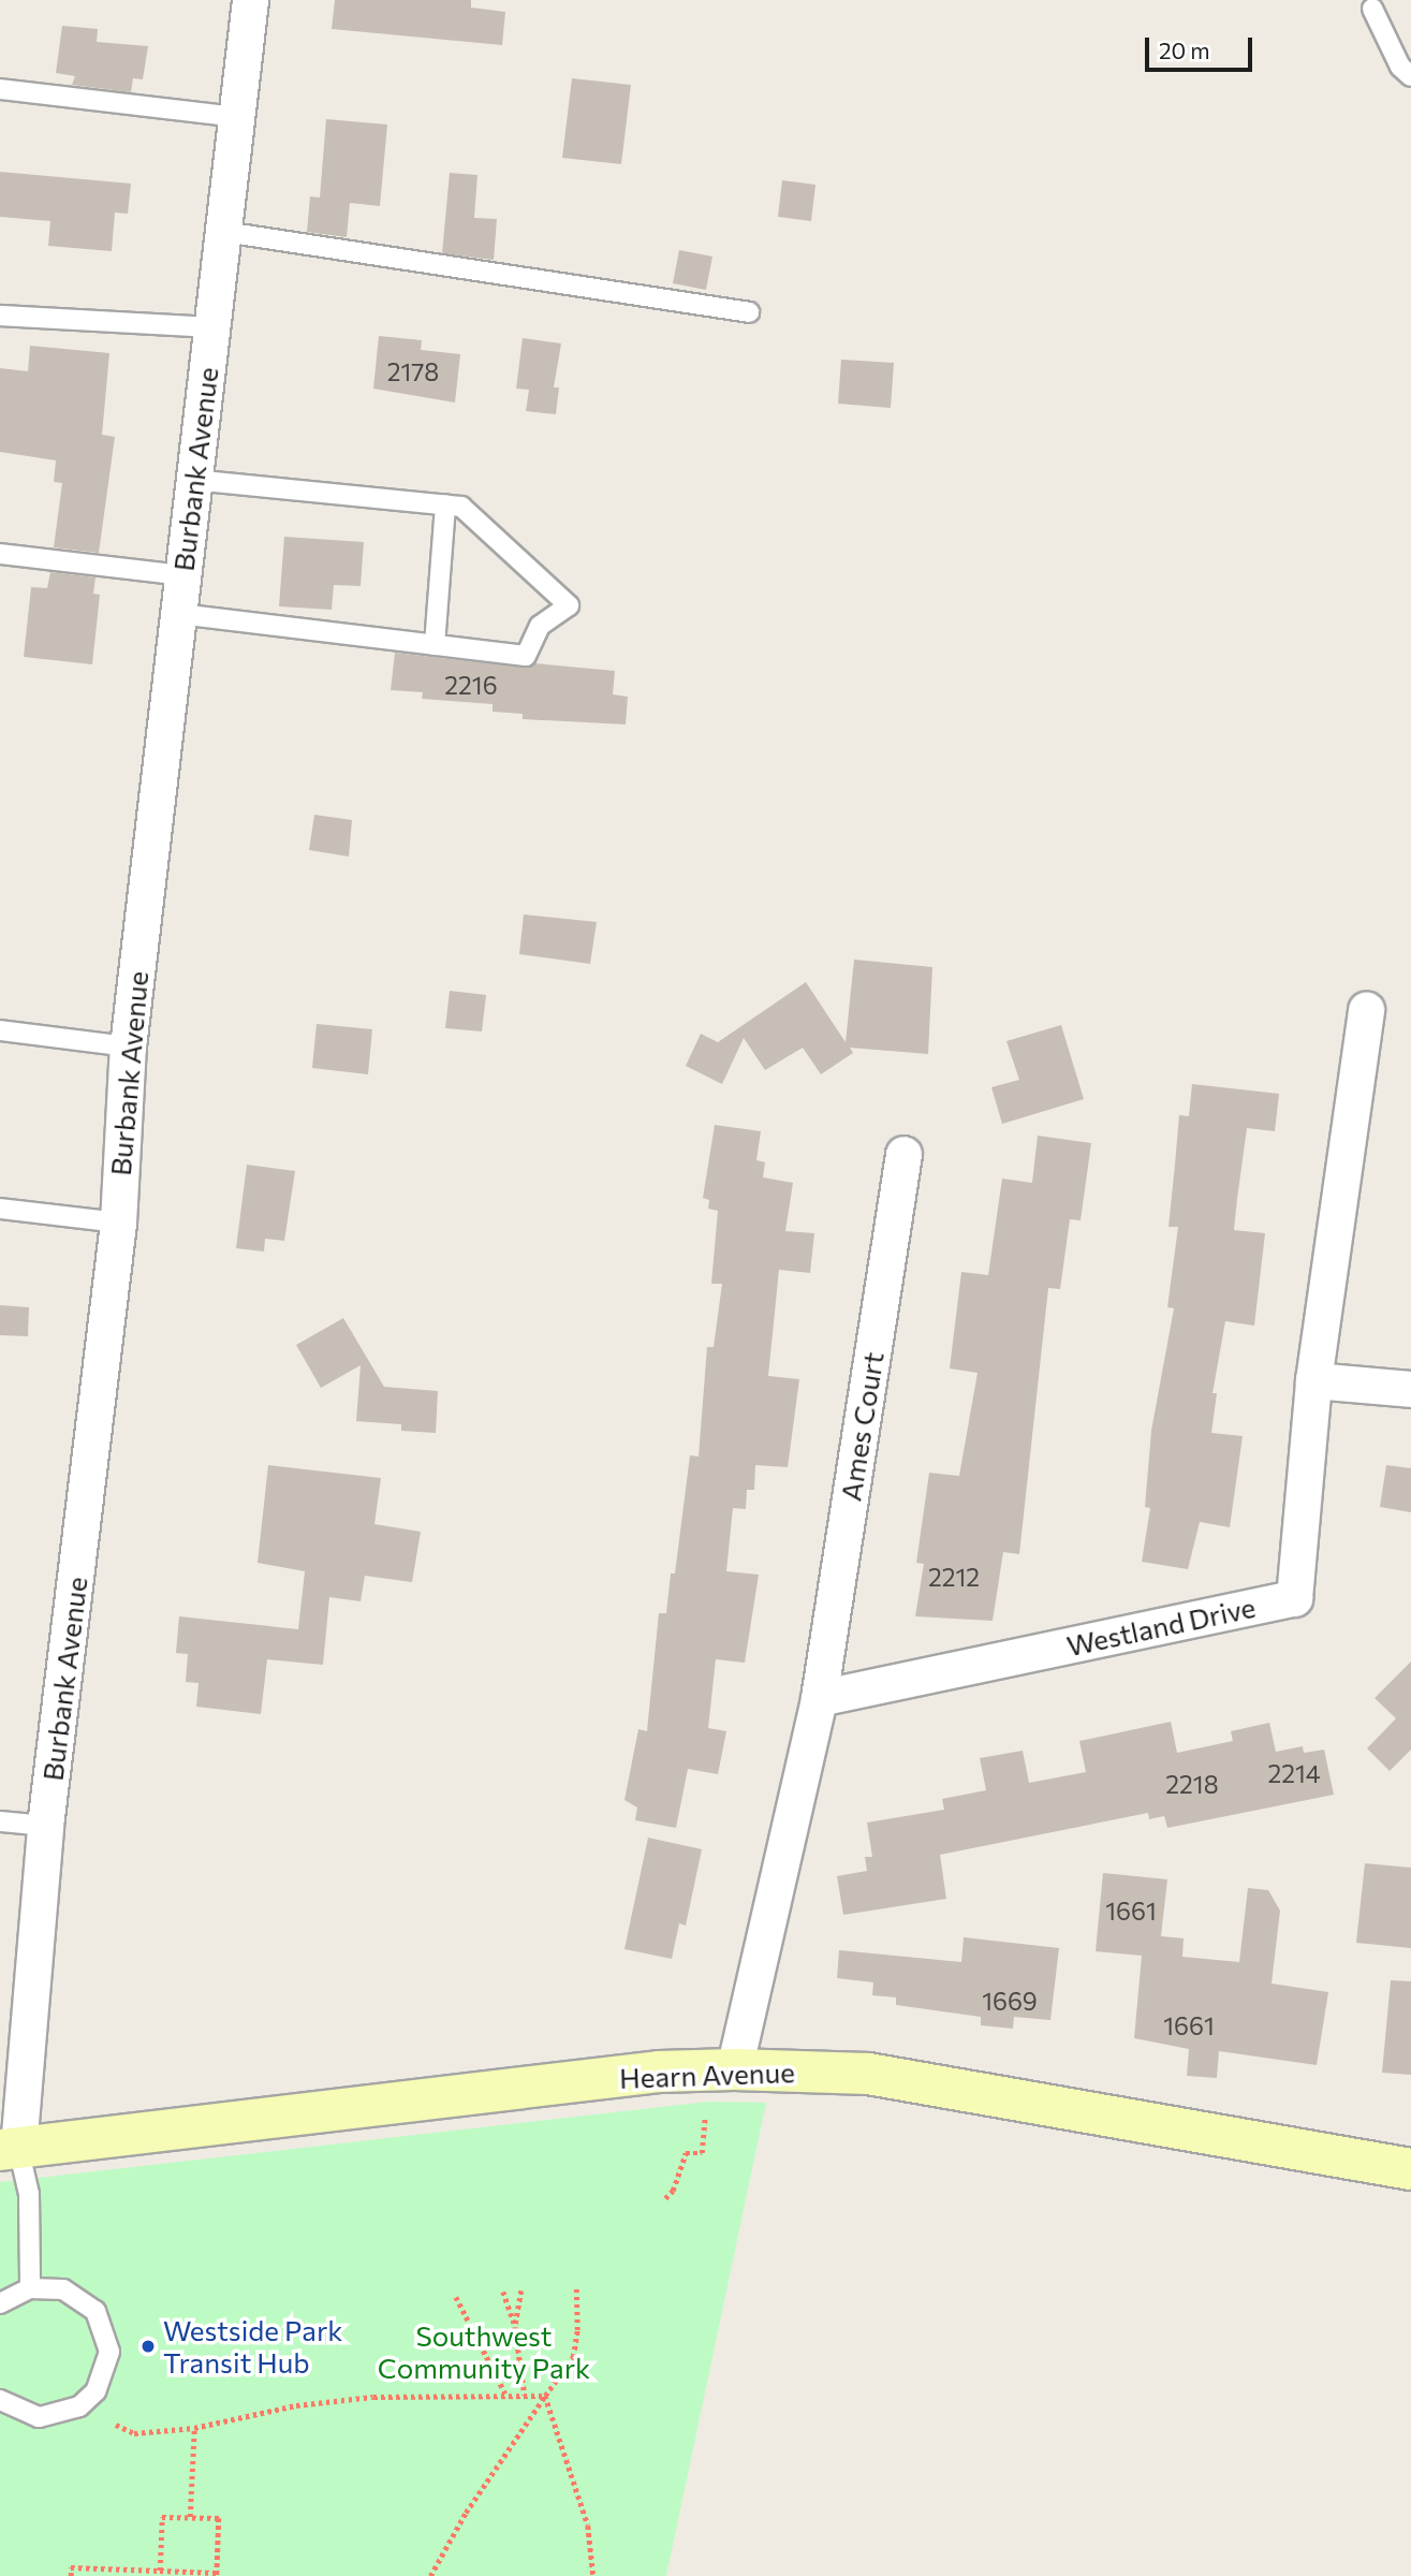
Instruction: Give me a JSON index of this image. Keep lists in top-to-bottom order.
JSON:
{
  "streets": {
    "main road": ["Hearn Avenue"],
    "street": ["Burbank Avenue", "Ames Court", "Westland Drive"]
  },
  "crossings": [
    ["Burbank Avenue", "Hearn Avenue"],
    ["Ames Court", "Westland Drive"]
  ],
  "parks": ["Southwest Community Park"],
  "places": ["Westside Park Transit Hub"],
  "house_numbers": [
    "2178",
    "2216",
    "2212",
    "2214",
    "2218",
    "1661",
    "1669",
    "1661"
  ],
  "scale_bar": "20 m"
}
